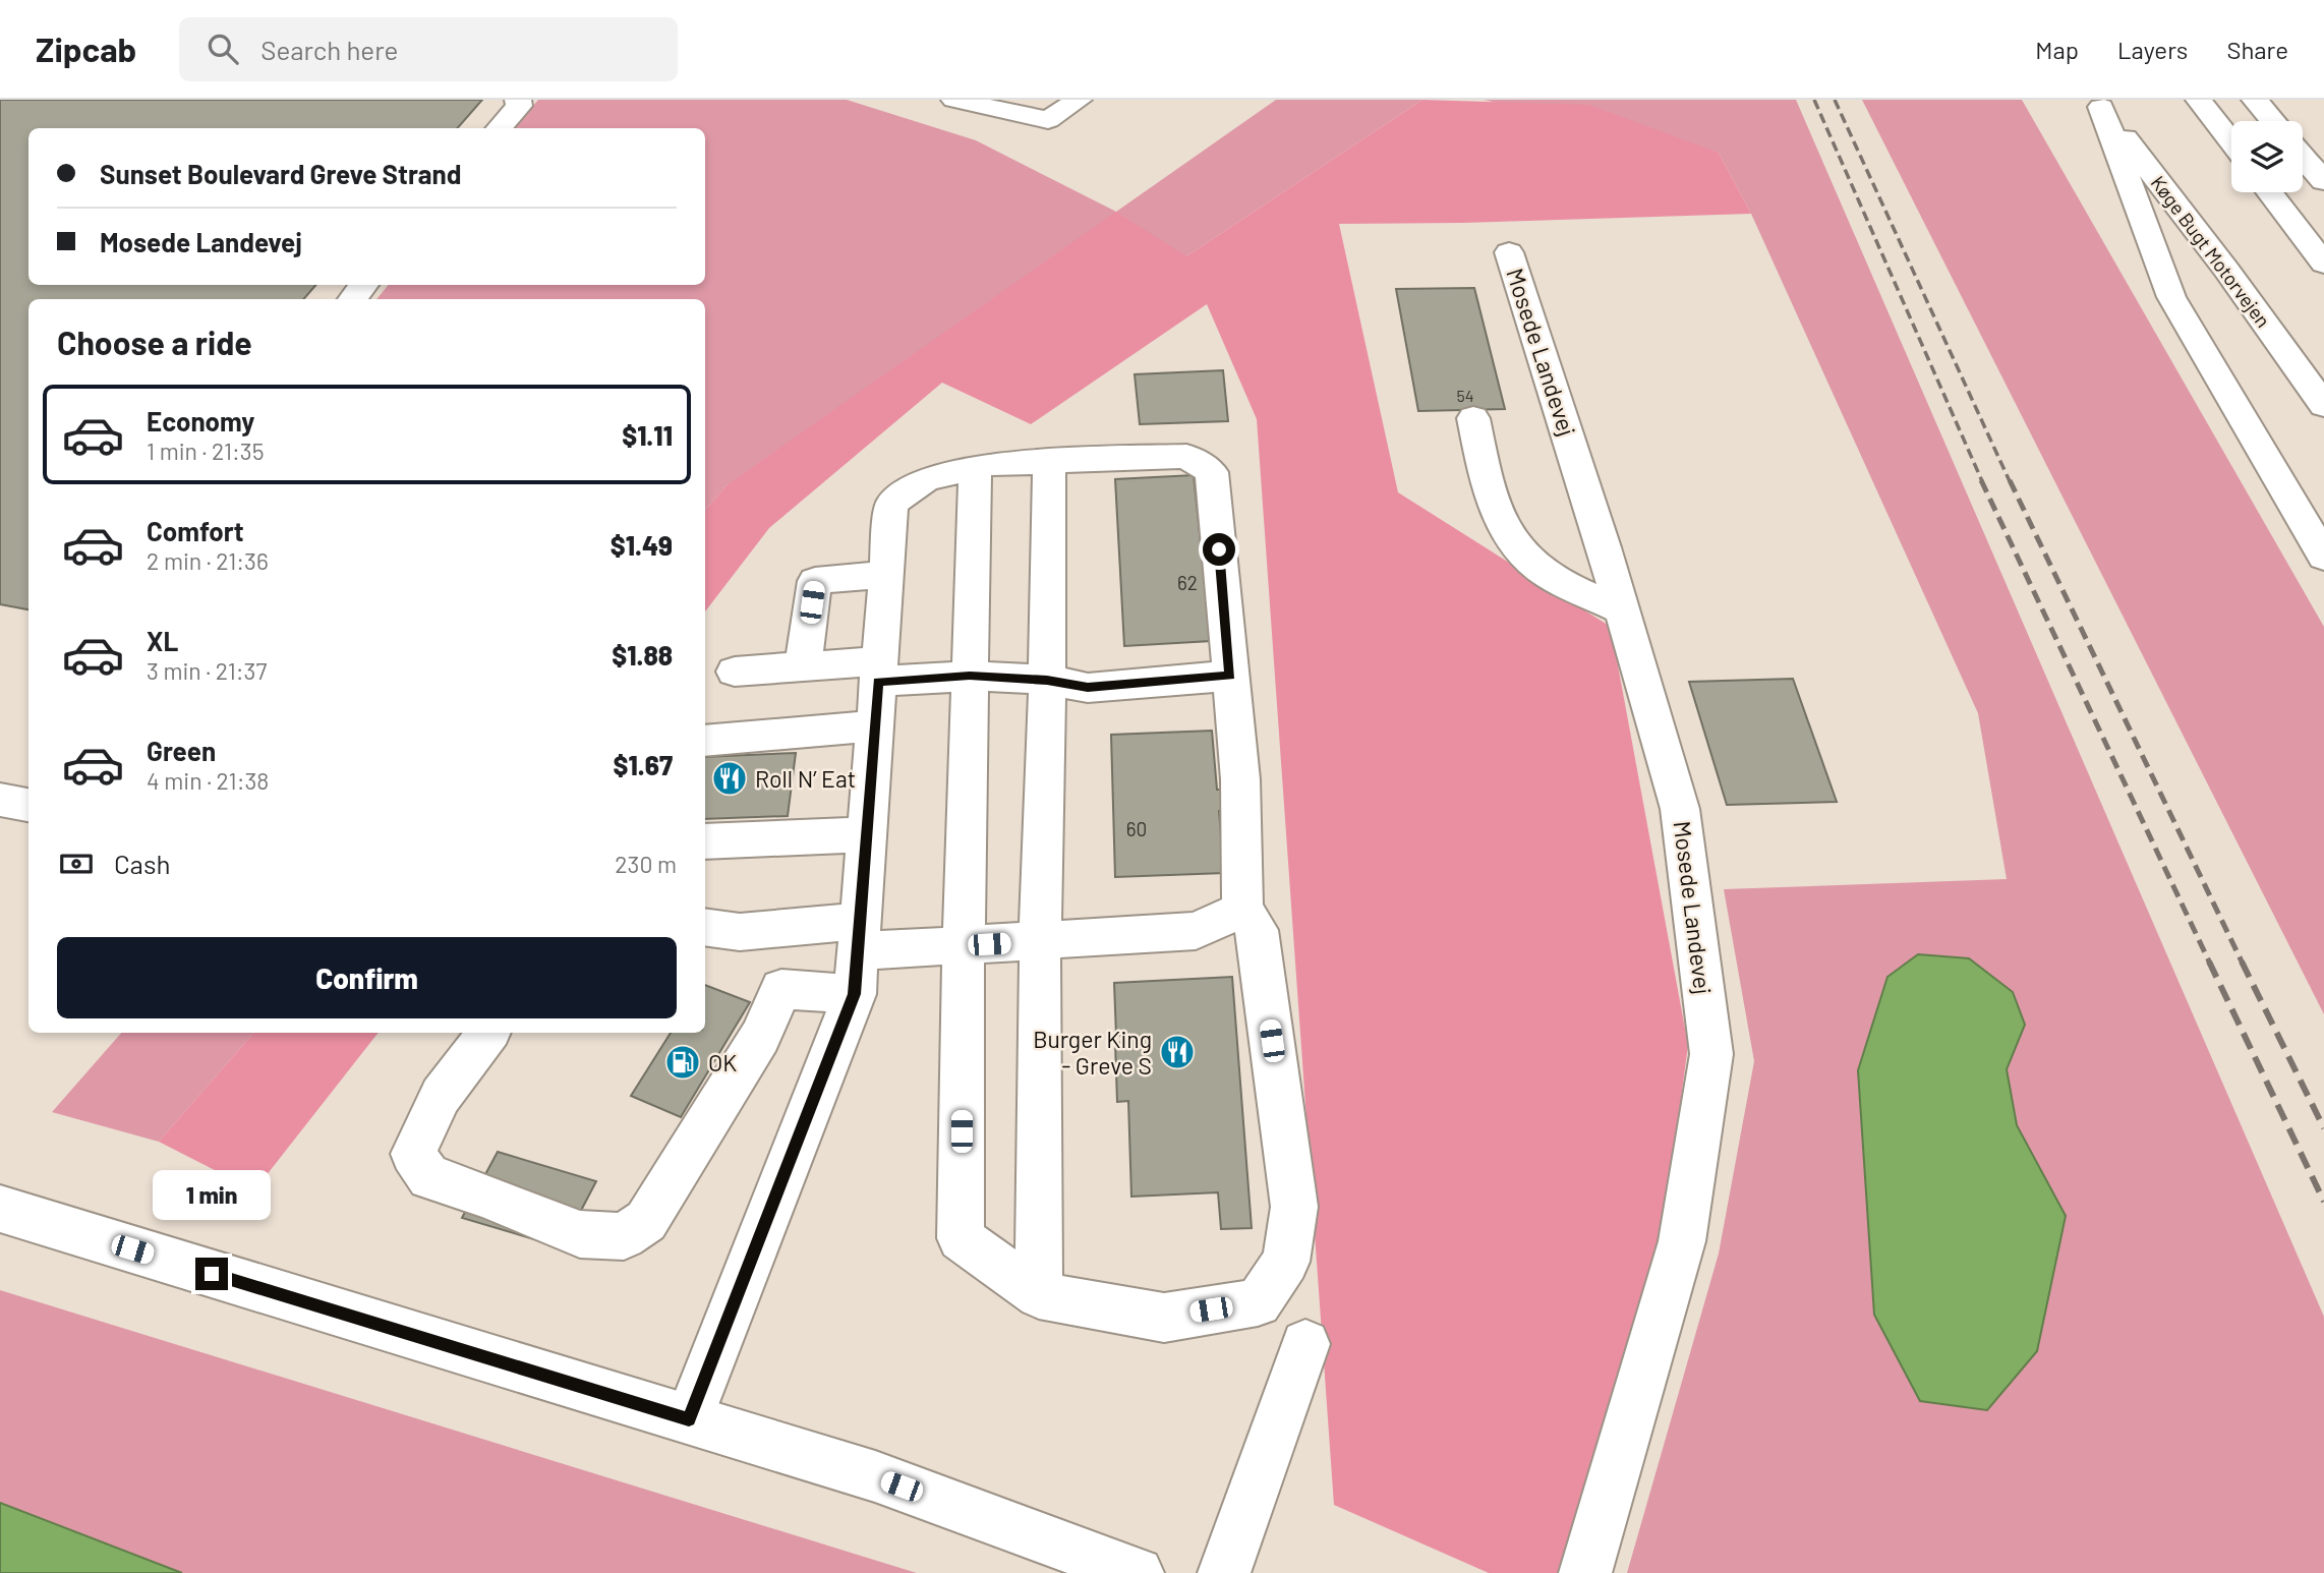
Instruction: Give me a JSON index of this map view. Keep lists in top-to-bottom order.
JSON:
{
  "streets": {
    "main road": ["Køge Bugt Motorvejen", "Mosede Landevej"]
  },
  "places": {
    "restaurant": ["Roll N’ Eat", "Burger King - Greve S"],
    "fuel station": ["OK"]
  },
  "house_numbers": ["54", "62", "60"],
  "page": {
    "header": "Zipcab",
    "search": "Search here",
    "nav": ["Map", "Layers", "Share"],
    "banner": ["Sunset Boulevard Greve Strand", "Mosede Landevej"],
    "heading": "Choose a ride",
    "list": [
      {
        "name": "Economy",
        "note": "1 min · 21:35",
        "value": "$1.11"
      },
      {
        "name": "Comfort",
        "note": "2 min · 21:36",
        "value": "$1.49"
      },
      {
        "name": "XL",
        "note": "3 min · 21:37",
        "value": "$1.88"
      },
      {
        "name": "Green",
        "note": "4 min · 21:38",
        "value": "$1.67"
      }
    ],
    "pay": ["Cash", "230 m"],
    "buttons": "Confirm",
    "bubble": "1 min"
  }
}
